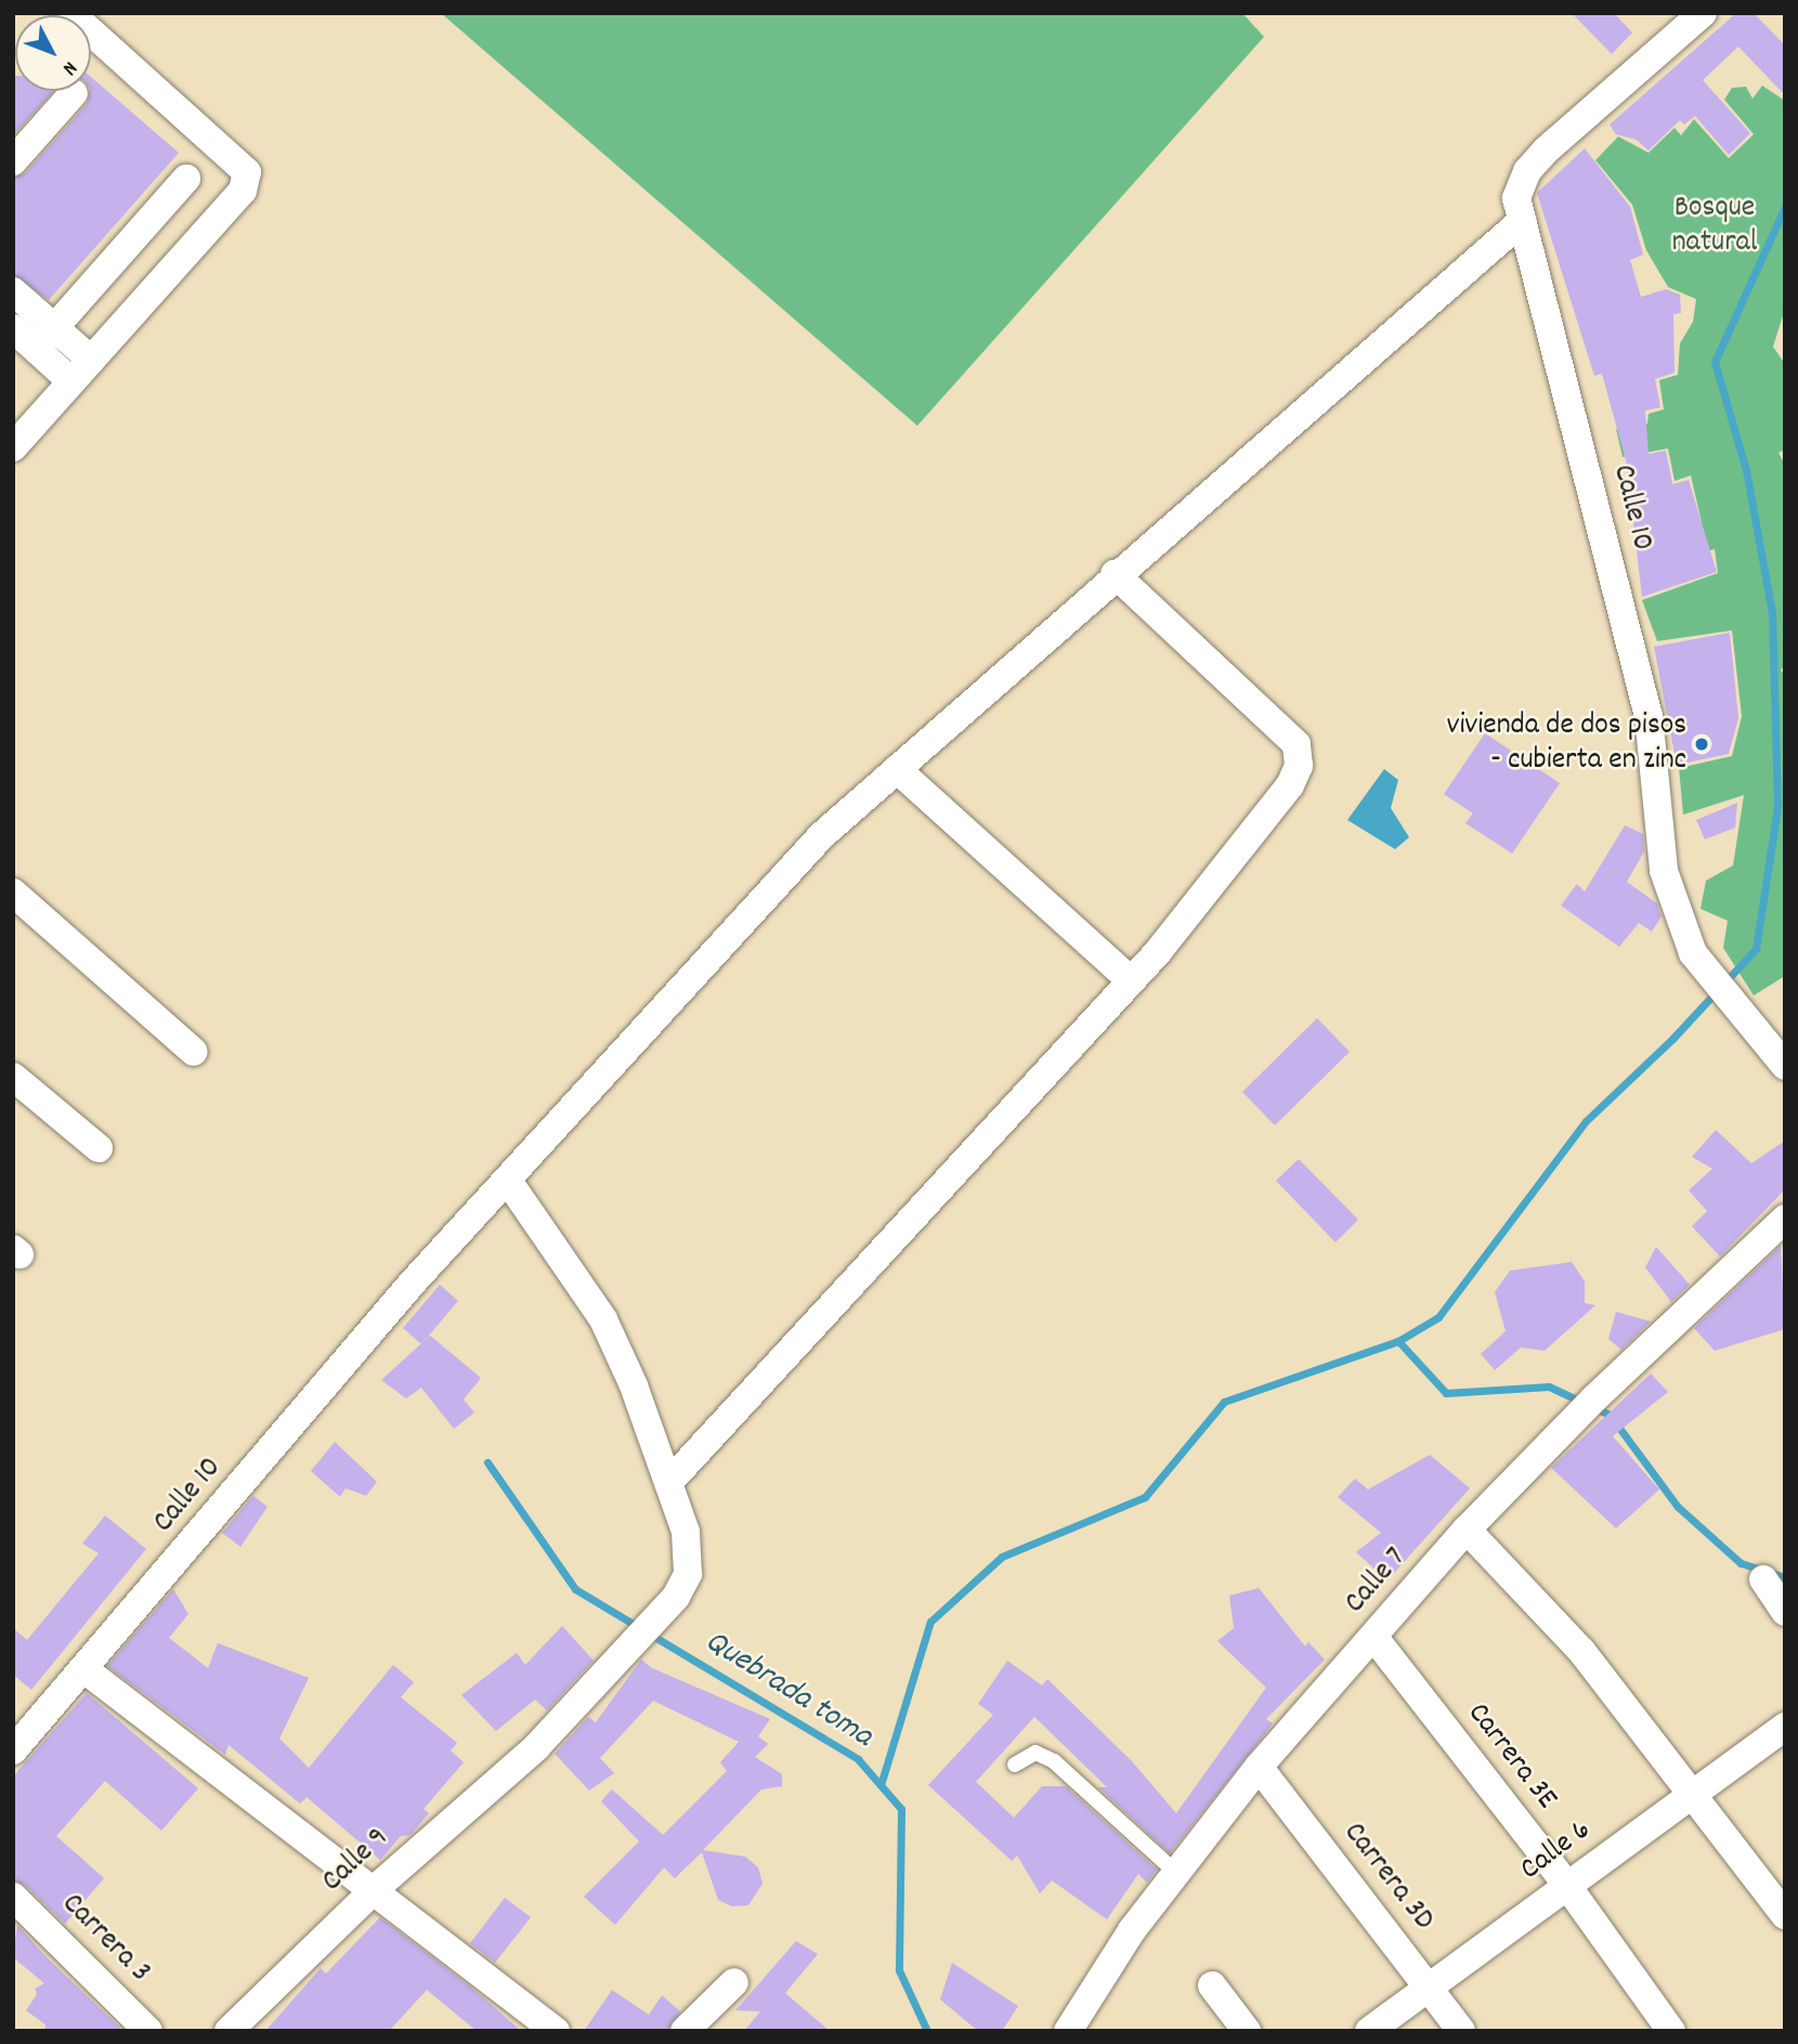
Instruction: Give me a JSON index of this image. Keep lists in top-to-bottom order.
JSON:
{
  "streets": {
    "street": [
      "Calle 10",
      "Calle 7",
      "Carrera 3E",
      "Calle 6",
      "Calle 9",
      "Carrera 3D",
      "Carrera 3"
    ]
  },
  "crossings": [
    ["Calle 10", "Calle 9"],
    ["Calle 7", "Carrera 3E"],
    ["Calle 7", "Carrera 3D"],
    ["Carrera 3E", "Calle 6"],
    ["Calle 6", "Carrera 3D"]
  ],
  "water": ["Quebrada toma"],
  "parks": ["Bosque natural"],
  "places": ["vivienda de dos pisos - cubierta en zinc"],
  "north": "bottom right"
}
